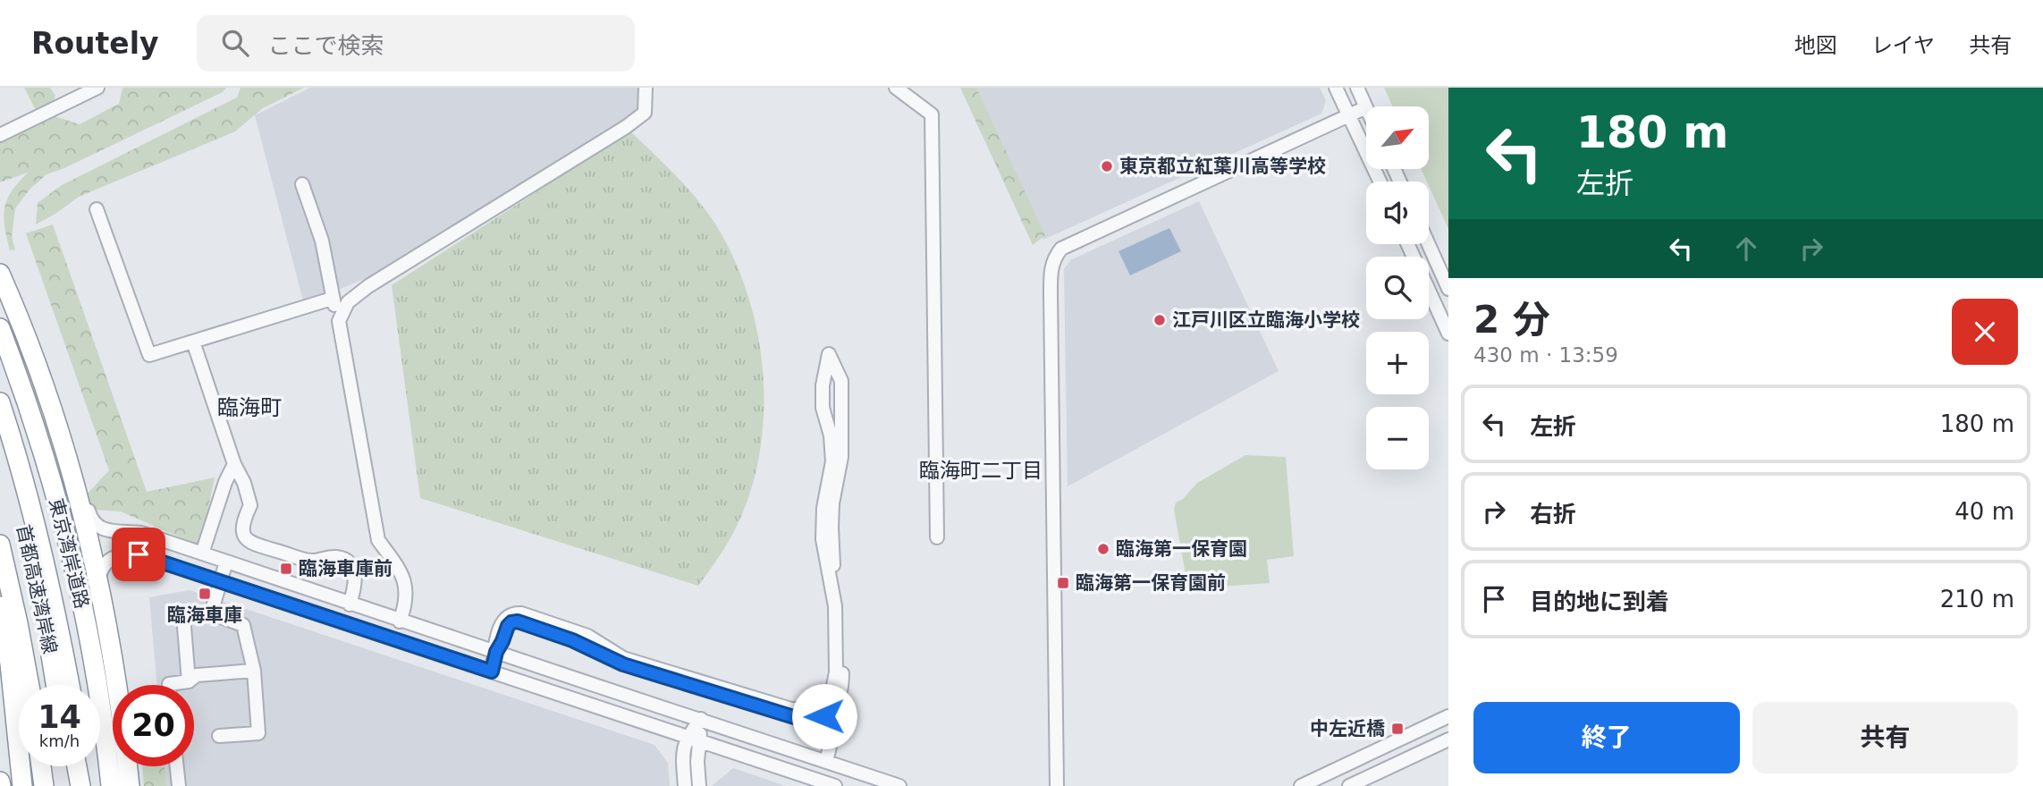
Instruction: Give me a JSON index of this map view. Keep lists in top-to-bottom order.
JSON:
{
  "streets": {
    "highway": ["東京湾岸道路", "首都高速湾岸線"]
  },
  "districts": ["臨海町", "臨海町二丁目"],
  "places": {
    "other": ["東京都立紅葉川高等学校", "江戸川区立臨海小学校", "臨海第一保育園"],
    "transit": [
      "臨海車庫前",
      "臨海第一保育園前",
      "臨海車庫",
      "中左近橋"
    ]
  },
  "north": "top right",
  "page": {
    "header": "Routely",
    "search": "ここで検索",
    "nav": ["地図", "レイヤ", "共有"],
    "turn": ["180 m", "左折"],
    "map_buttons": ["+", "−"],
    "heading": ["2 分", "430 m · 13:59"],
    "list": [
      {
        "name": "左折",
        "value": "180 m"
      },
      {
        "name": "右折",
        "value": "40 m"
      },
      {
        "name": "目的地に到着",
        "value": "210 m"
      }
    ],
    "speed": "14 km/h",
    "limit": "20",
    "buttons": ["終了", "共有"]
  }
}
